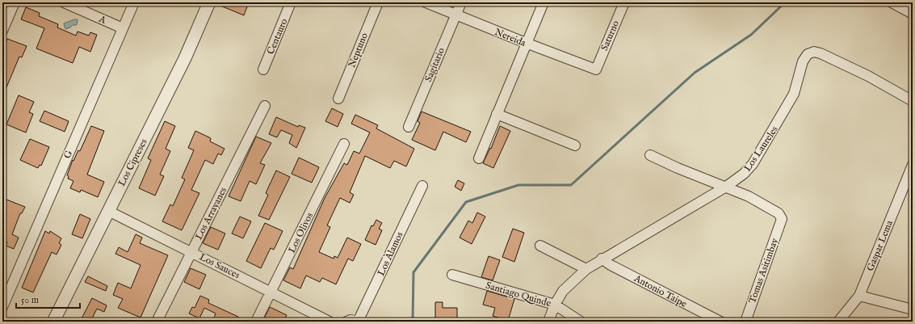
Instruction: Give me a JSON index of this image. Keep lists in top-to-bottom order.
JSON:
{
  "streets": {
    "street": [
      "A",
      "Saturno",
      "Centauro",
      "Nereida",
      "Neptuno",
      "Sagitario",
      "Los Laureles",
      "G",
      "Los Cipreses",
      "Los Arrayanes",
      "Los Olivos",
      "Gaspar Lema",
      "Los Àlamos",
      "Los Sauces",
      "Tomas Asitimbay",
      "Antonio Taipe",
      "Santiago Quinde"
    ]
  },
  "crossings": [
    ["A", "G"],
    ["Saturno", "Nereida"],
    ["Nereida", "Sagitario"],
    ["Los Laureles", "Tomas Asitimbay"],
    ["Los Laureles", "Antonio Taipe"],
    ["Los Laureles", "Santiago Quinde"],
    ["Los Cipreses", "Los Sauces"],
    ["Los Arrayanes", "Los Sauces"],
    ["Los Olivos", "Los Sauces"]
  ],
  "scale_bar": "50 m"
}
